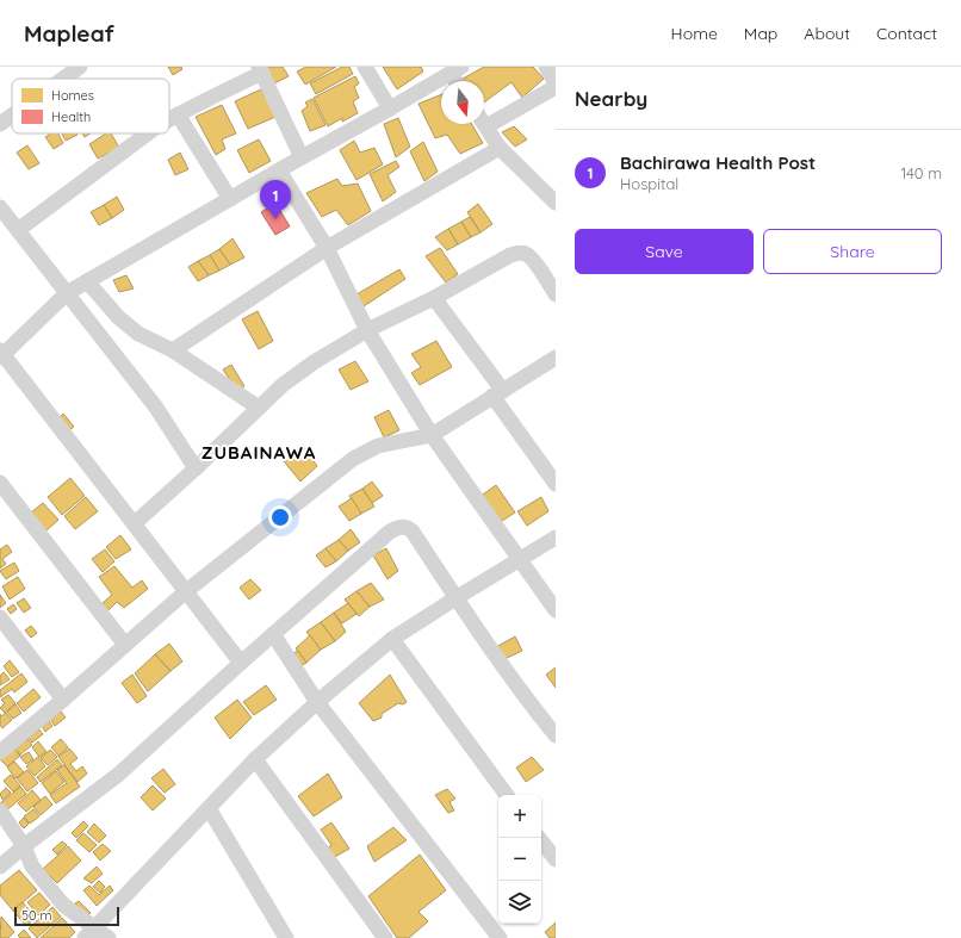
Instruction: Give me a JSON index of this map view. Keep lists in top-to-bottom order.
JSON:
{
  "districts": ["ZUBAINAWA"],
  "legend": ["Homes", "Health"],
  "scale_bar": "50 m",
  "north": "bottom",
  "page": {
    "header": "Mapleaf",
    "nav": [
      "Home",
      "Map",
      "About",
      "Contact"
    ],
    "heading": "Nearby",
    "list": [
      {
        "mark": "1",
        "name": "Bachirawa Health Post",
        "note": "Hospital",
        "value": "140 m"
      }
    ],
    "pins": "1",
    "buttons": ["Save", "Share"],
    "map_buttons": ["+", "−"],
    "scale": "50 m"
  }
}
